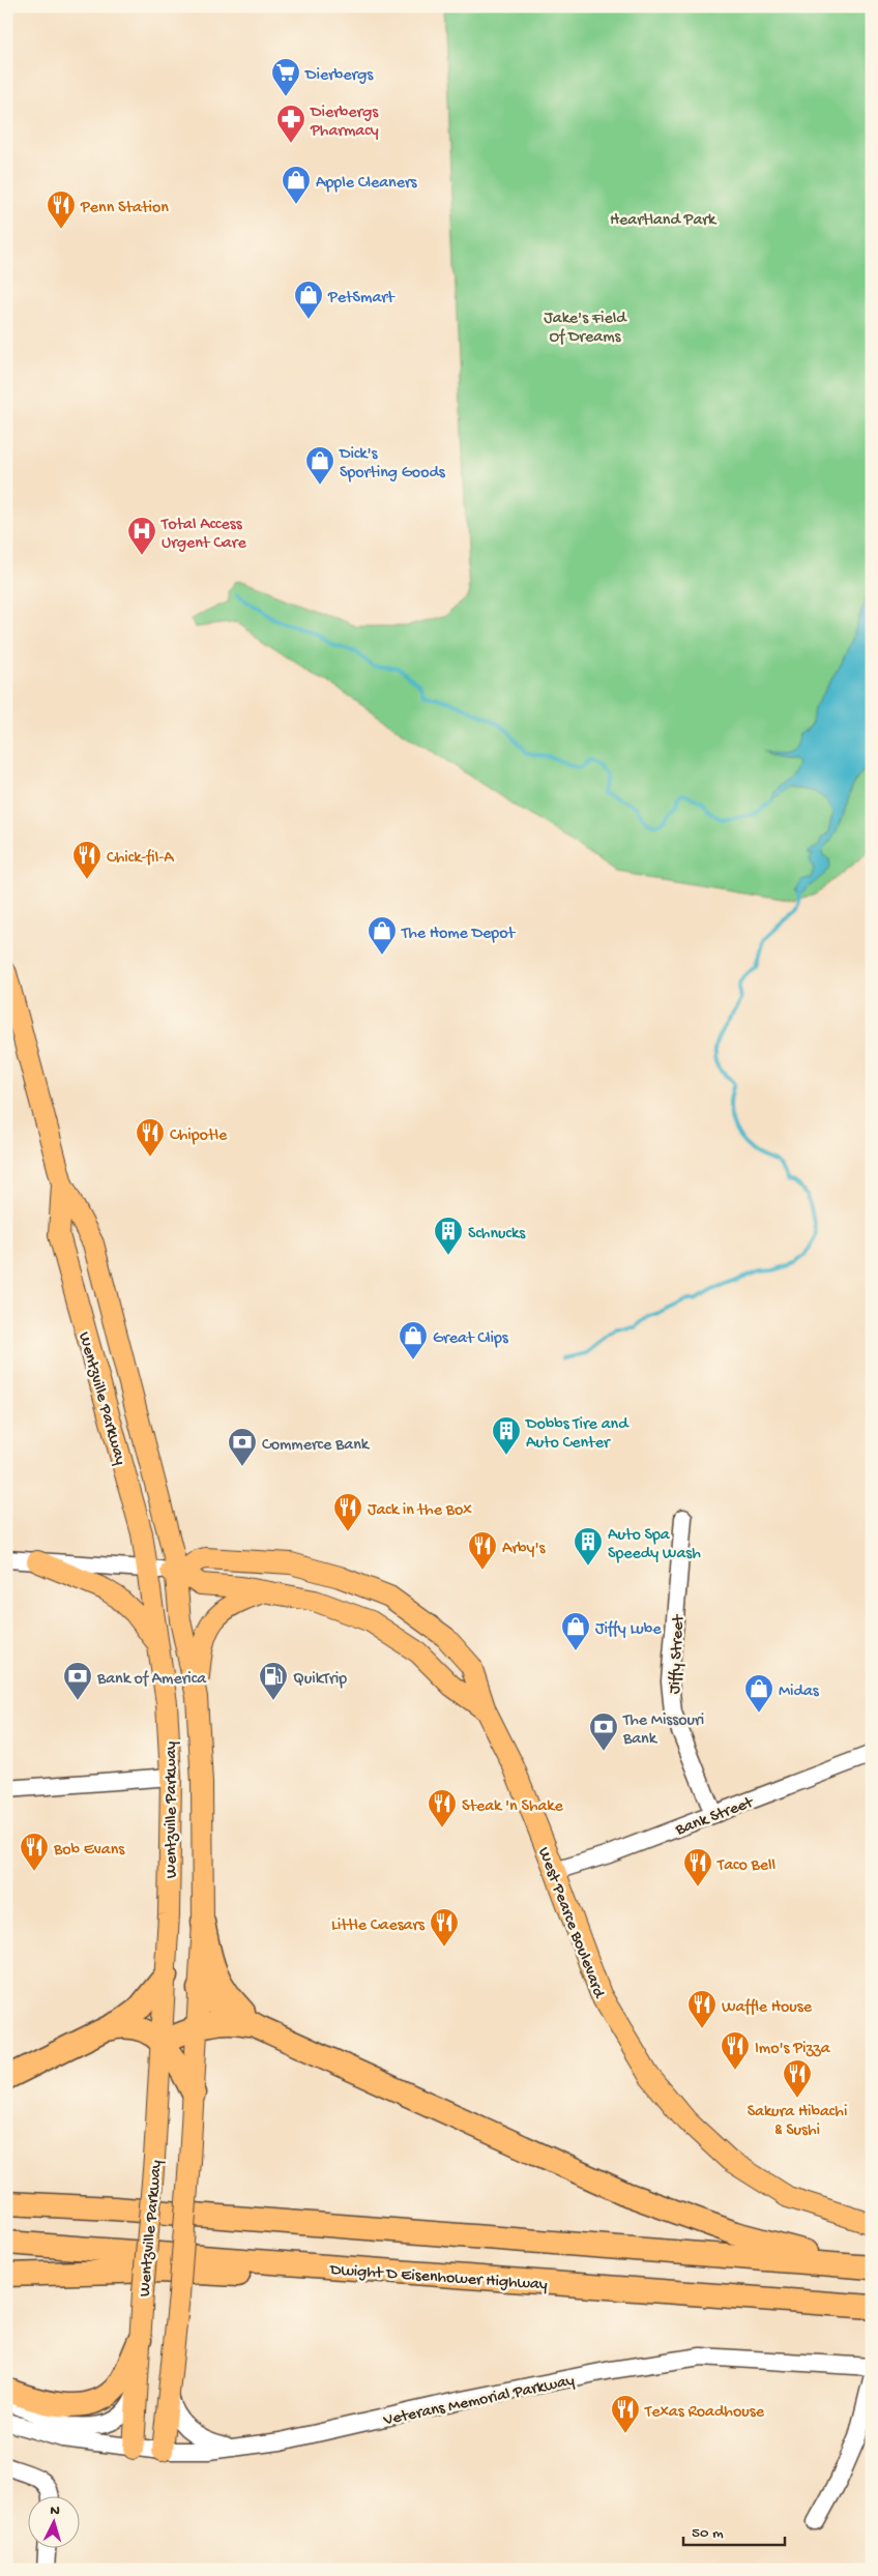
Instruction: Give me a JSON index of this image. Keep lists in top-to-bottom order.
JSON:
{
  "streets": {
    "highway": ["Dwight D Eisenhower Highway"],
    "main road": ["Wentzville Parkway", "West Pearce Boulevard"],
    "street": ["Jiffy Street", "Bank Street", "Veterans Memorial Parkway"]
  },
  "crossings": [
    ["Wentzville Parkway", "West Pearce Boulevard"],
    ["Wentzville Parkway", "Veterans Memorial Parkway"],
    ["Jiffy Street", "Bank Street"],
    ["Bank Street", "West Pearce Boulevard"]
  ],
  "parks": ["Heartland Park", "Jake's Field Of Dreams"],
  "places": {
    "supermarket": ["Dierbergs"],
    "pharmacy": ["Dierbergs Pharmacy"],
    "shop": [
      "Apple Cleaners",
      "PetSmart",
      "Dick's Sporting Goods",
      "The Home Depot",
      "Great Clips",
      "Jiffy Lube",
      "Midas"
    ],
    "restaurant": [
      "Penn Station",
      "Chick-fil-A",
      "Chipotle",
      "Jack in the Box",
      "Arby's",
      "Steak 'n Shake",
      "Bob Evans",
      "Taco Bell",
      "Little Caesars",
      "Waffle House",
      "Imo's Pizza",
      "Sakura Hibachi & Sushi",
      "Texas Roadhouse"
    ],
    "hospital": ["Total Access Urgent Care"],
    "building": ["Schnucks", "Dobbs Tire and Auto Center", "Auto Spa Speedy Wash"],
    "bank": ["Commerce Bank", "Bank of America", "The Missouri Bank"],
    "fuel station": ["QuikTrip"]
  },
  "scale_bar": "50 m",
  "north": "top"
}
